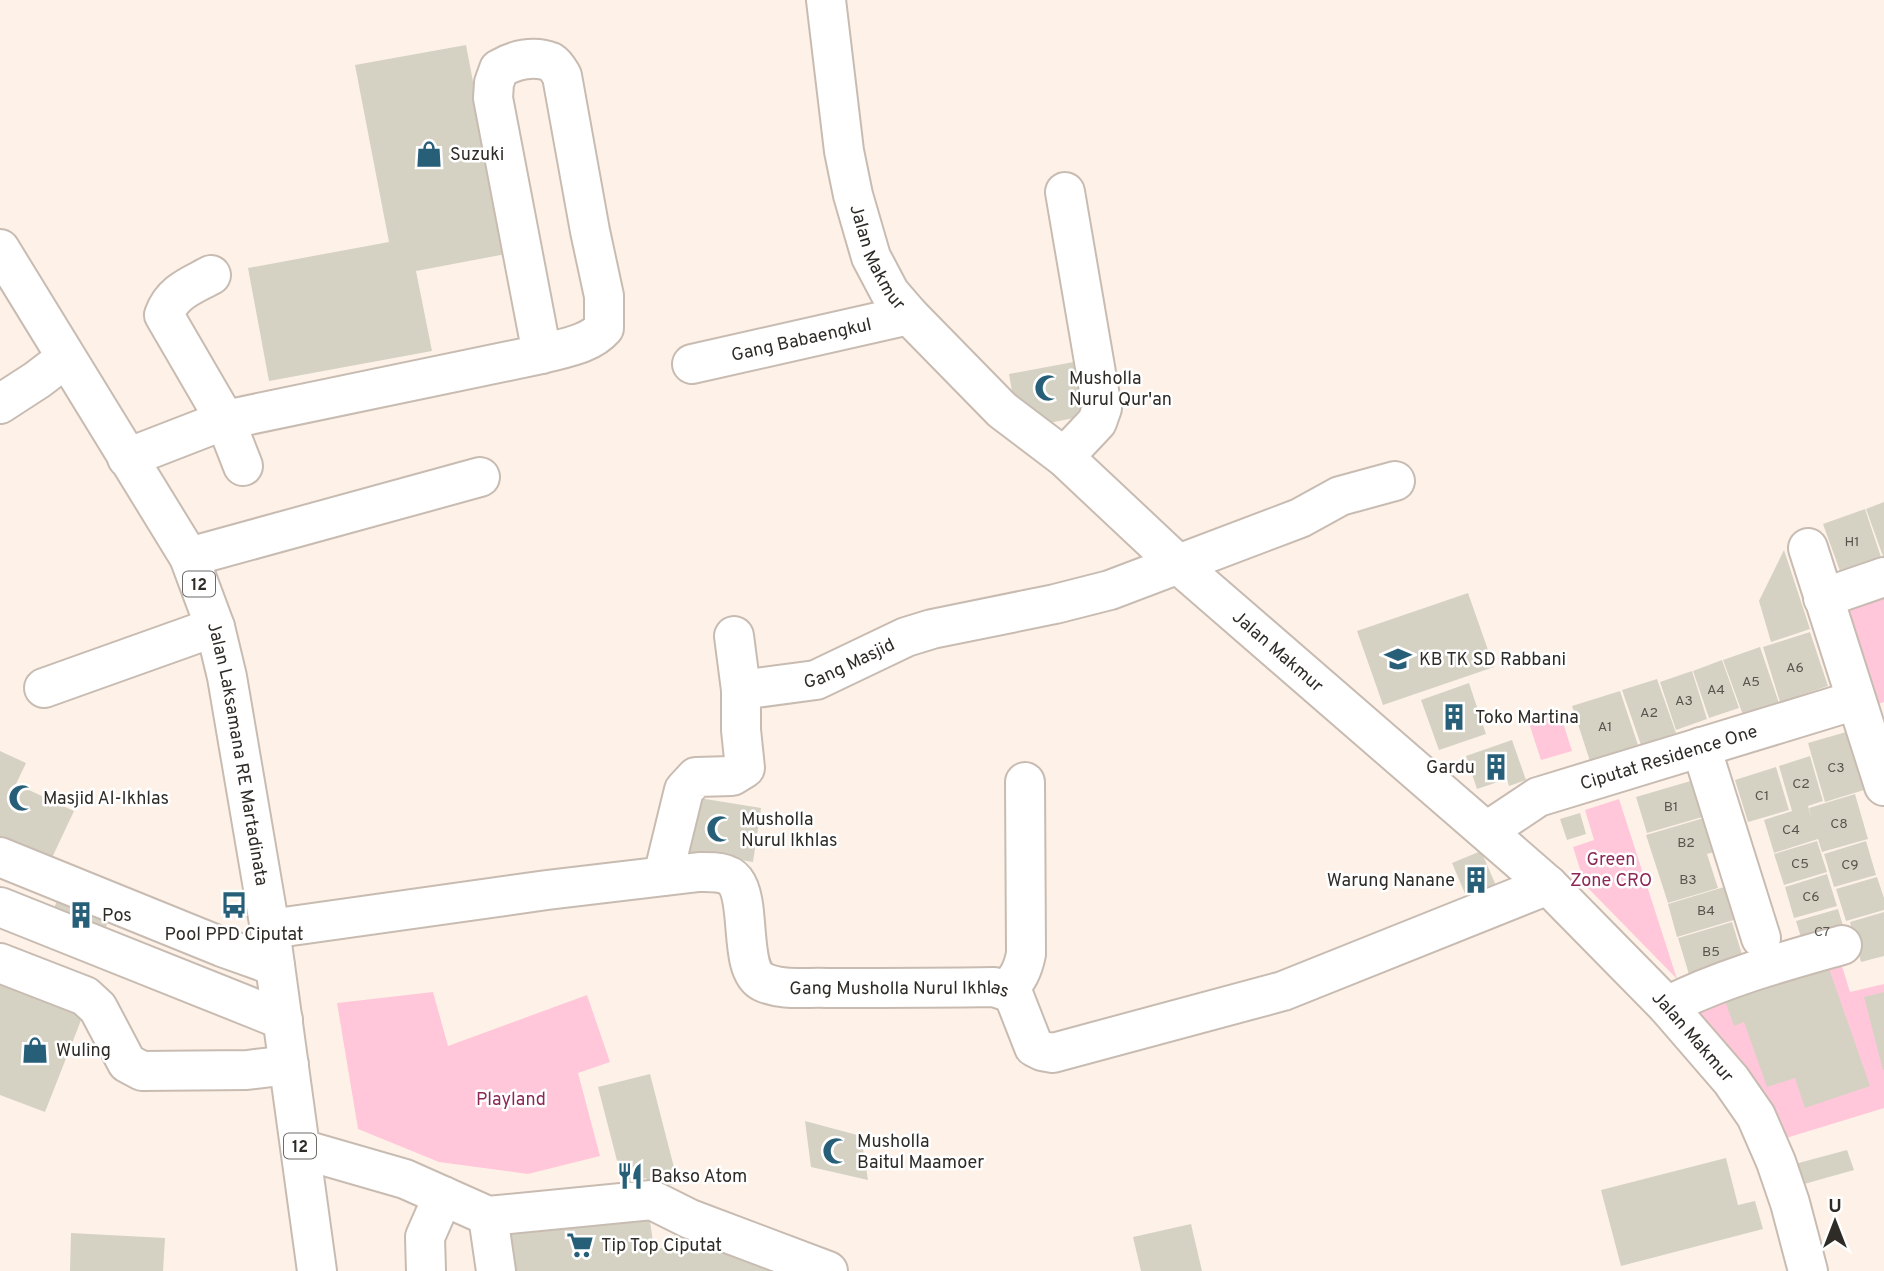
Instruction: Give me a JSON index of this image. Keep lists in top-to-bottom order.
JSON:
{
  "streets": {
    "main road": [
      "Jalan Makmur",
      "Gang Babaengkul",
      "12",
      "Gang Masjid",
      "Jalan Laksamana RE Martadinata",
      "Ciputat Residence One",
      "Gang Musholla Nurul Ikhlas"
    ]
  },
  "crossings": [
    ["Jalan Makmur", "Gang Babaengkul"],
    ["Jalan Makmur", "Gang Masjid"],
    ["Jalan Makmur", "Ciputat Residence One"],
    ["Jalan Makmur", "Gang Musholla Nurul Ikhlas"],
    ["Jalan Laksamana RE Martadinata", "Gang Musholla Nurul Ikhlas"]
  ],
  "parks": ["Green Zone CRO", "Playland"],
  "places": {
    "shop": ["Suzuki", "Wuling"],
    "mosque": [
      "Musholla Nurul Qur'an",
      "Masjid Al-Ikhlas",
      "Musholla Nurul Ikhlas",
      "Musholla Baitul Maamoer"
    ],
    "school or university": ["KB TK SD Rabbani"],
    "building": [
      "Toko Martina",
      "Gardu",
      "Warung Nanane",
      "Pos"
    ],
    "bus stop": ["Pool PPD Ciputat"],
    "restaurant": ["Bakso Atom"],
    "supermarket": ["Tip Top Ciputat"]
  },
  "house_numbers": [
    "H1",
    "A6",
    "A5",
    "A4",
    "A3",
    "A2",
    "A1",
    "C3",
    "C2",
    "C1",
    "B1",
    "C8",
    "C4",
    "B2",
    "C5",
    "C9",
    "B3",
    "C6",
    "B4",
    "C7",
    "B5"
  ],
  "north": "top"
}
